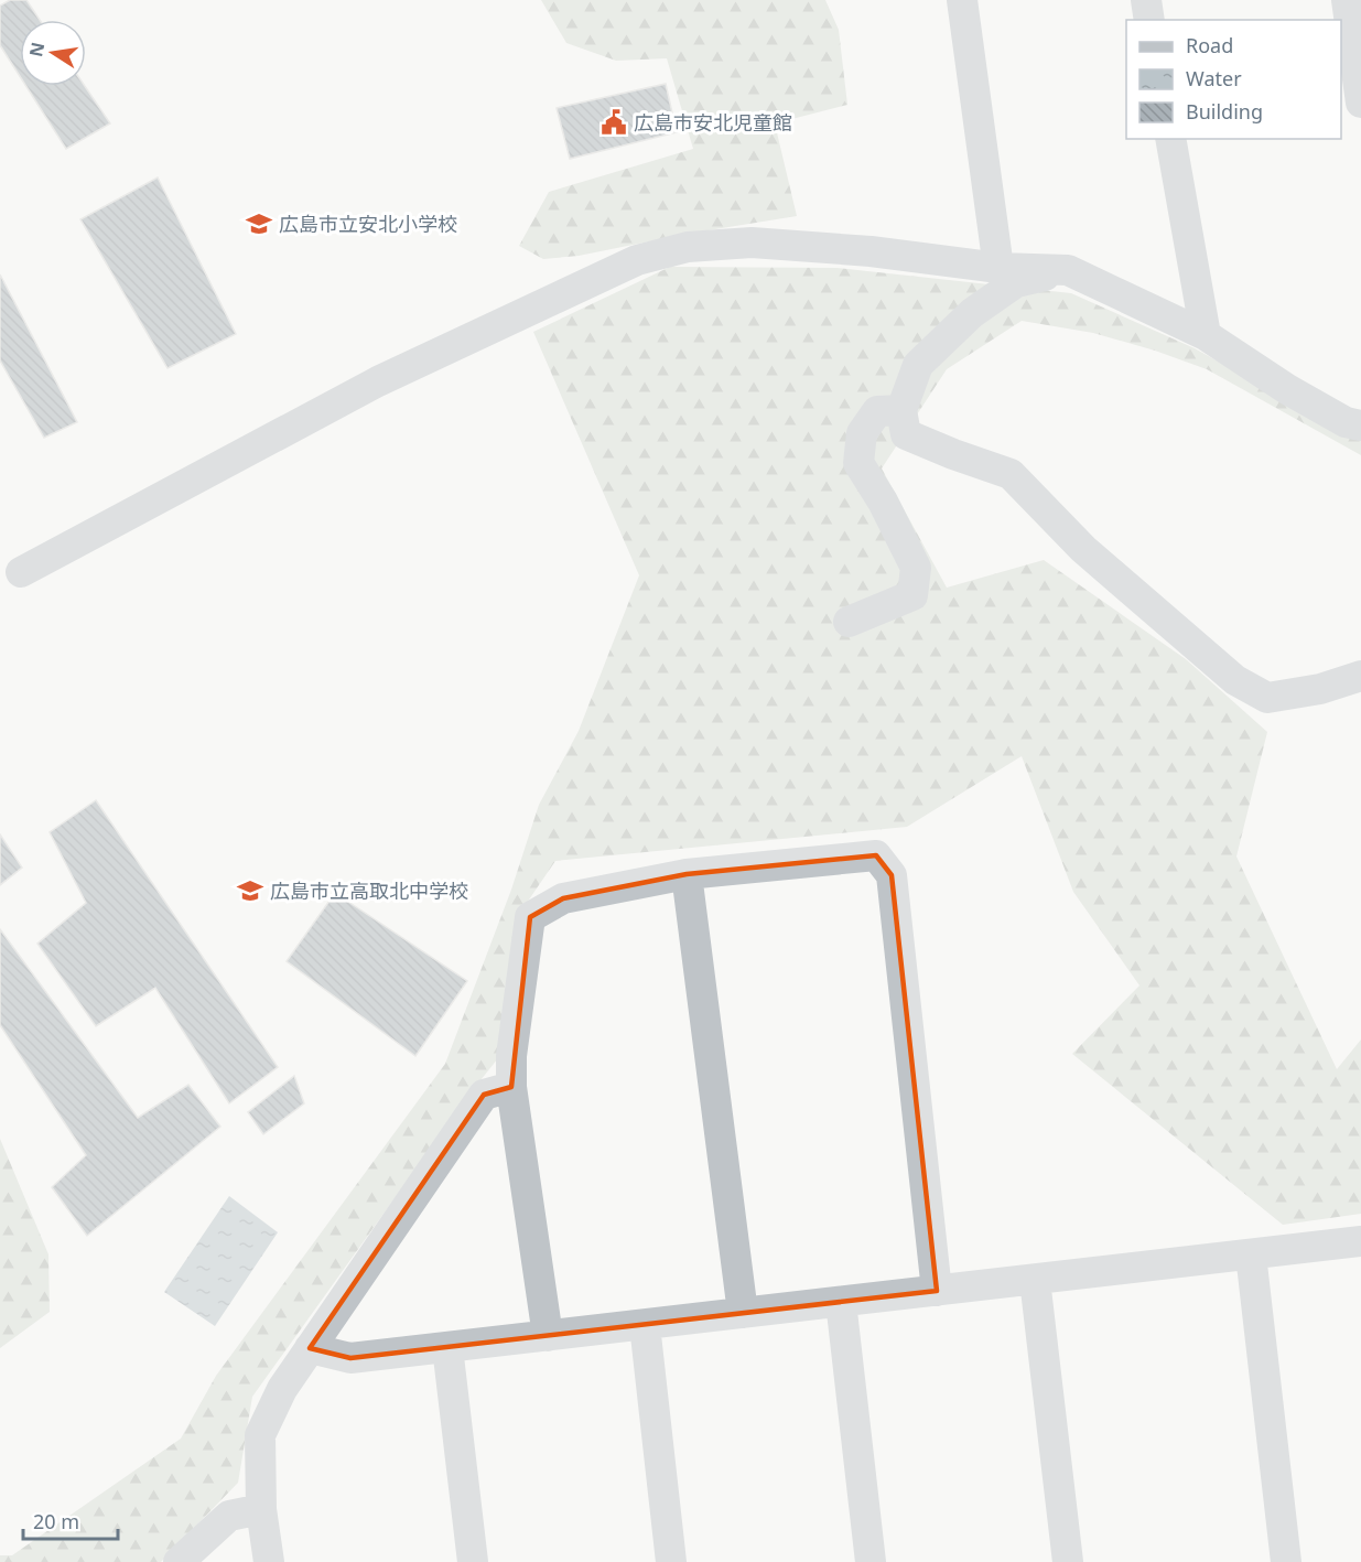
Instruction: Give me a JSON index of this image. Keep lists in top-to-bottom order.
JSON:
{
  "places": {
    "public building": ["広島市安北児童館"],
    "school or university": ["広島市立安北小学校", "広島市立高取北中学校"]
  },
  "legend": ["Road", "Water", "Building"],
  "scale_bar": "20 m",
  "north": "left"
}
